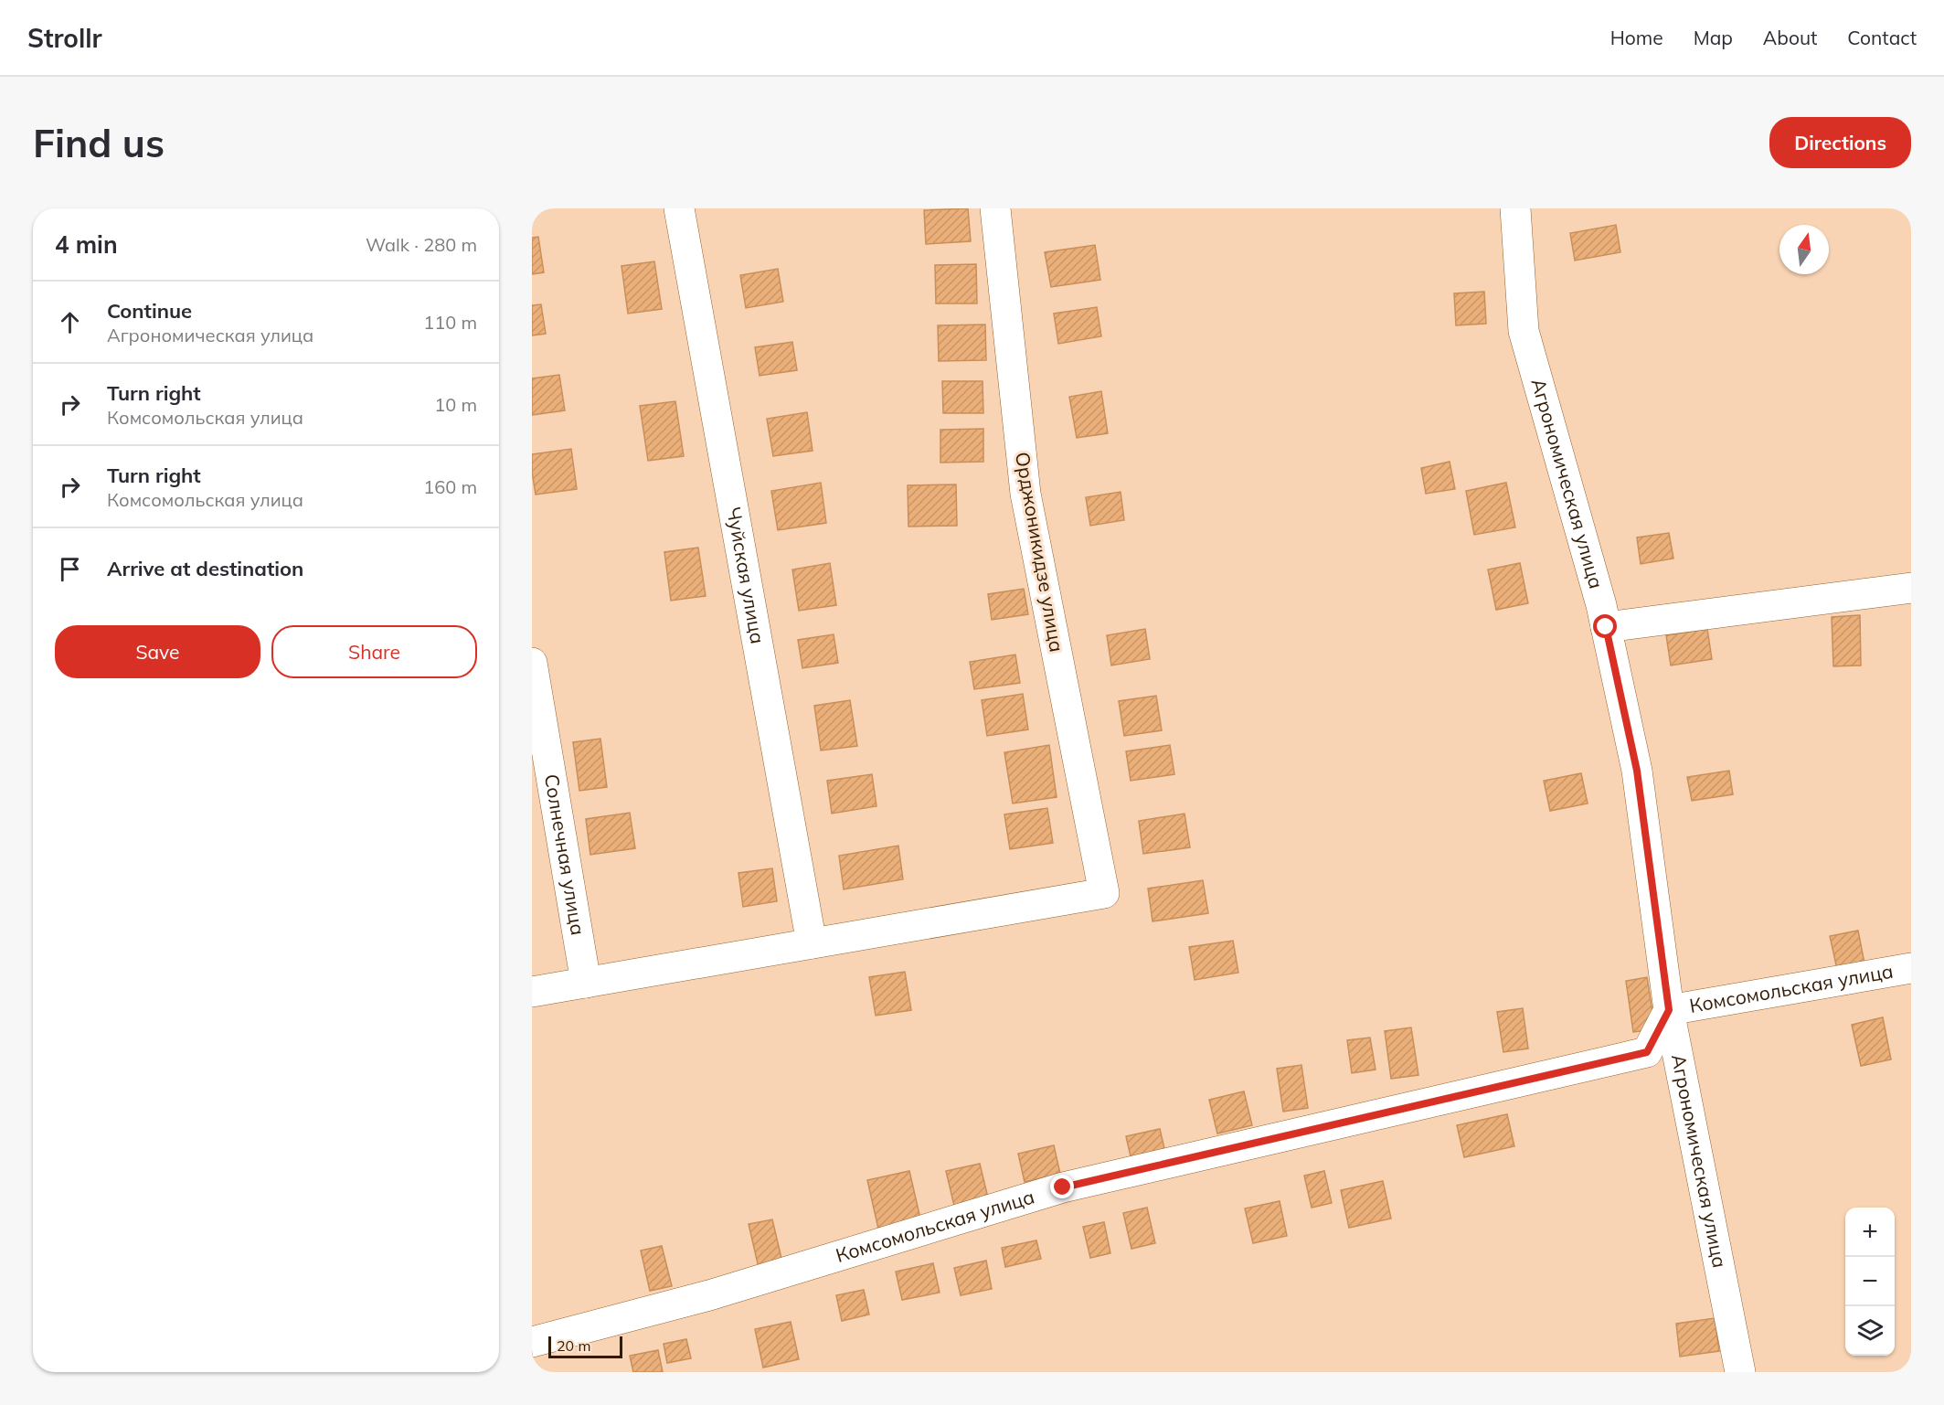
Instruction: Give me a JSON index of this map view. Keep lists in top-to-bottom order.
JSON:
{
  "streets": {
    "street": [
      "Агрономическая улица",
      "Орджоникидзе улица",
      "Чуйская улица",
      "Солнечная улица",
      "Комсомольская улица"
    ]
  },
  "crossings": [
    ["Агрономическая улица", "Комсомольская улица"],
    ["Орджоникидзе улица", "Чуйская улица"]
  ],
  "scale_bar": "20 m",
  "north": "top",
  "page": {
    "header": "Strollr",
    "nav": [
      "Home",
      "Map",
      "About",
      "Contact"
    ],
    "buttons": [
      "Directions",
      ["Save", "Share"]
    ],
    "title": "Find us",
    "heading": ["4 min", "Walk · 280 m"],
    "list": [
      ["Continue", "Агрономическая улица", "110 m"],
      ["Turn right", "Комсомольская улица", "10 m"],
      ["Turn right", "Комсомольская улица", "160 m"],
      "Arrive at destination"
    ],
    "map_buttons": ["+", "−"],
    "scale": "20 m"
  }
}
